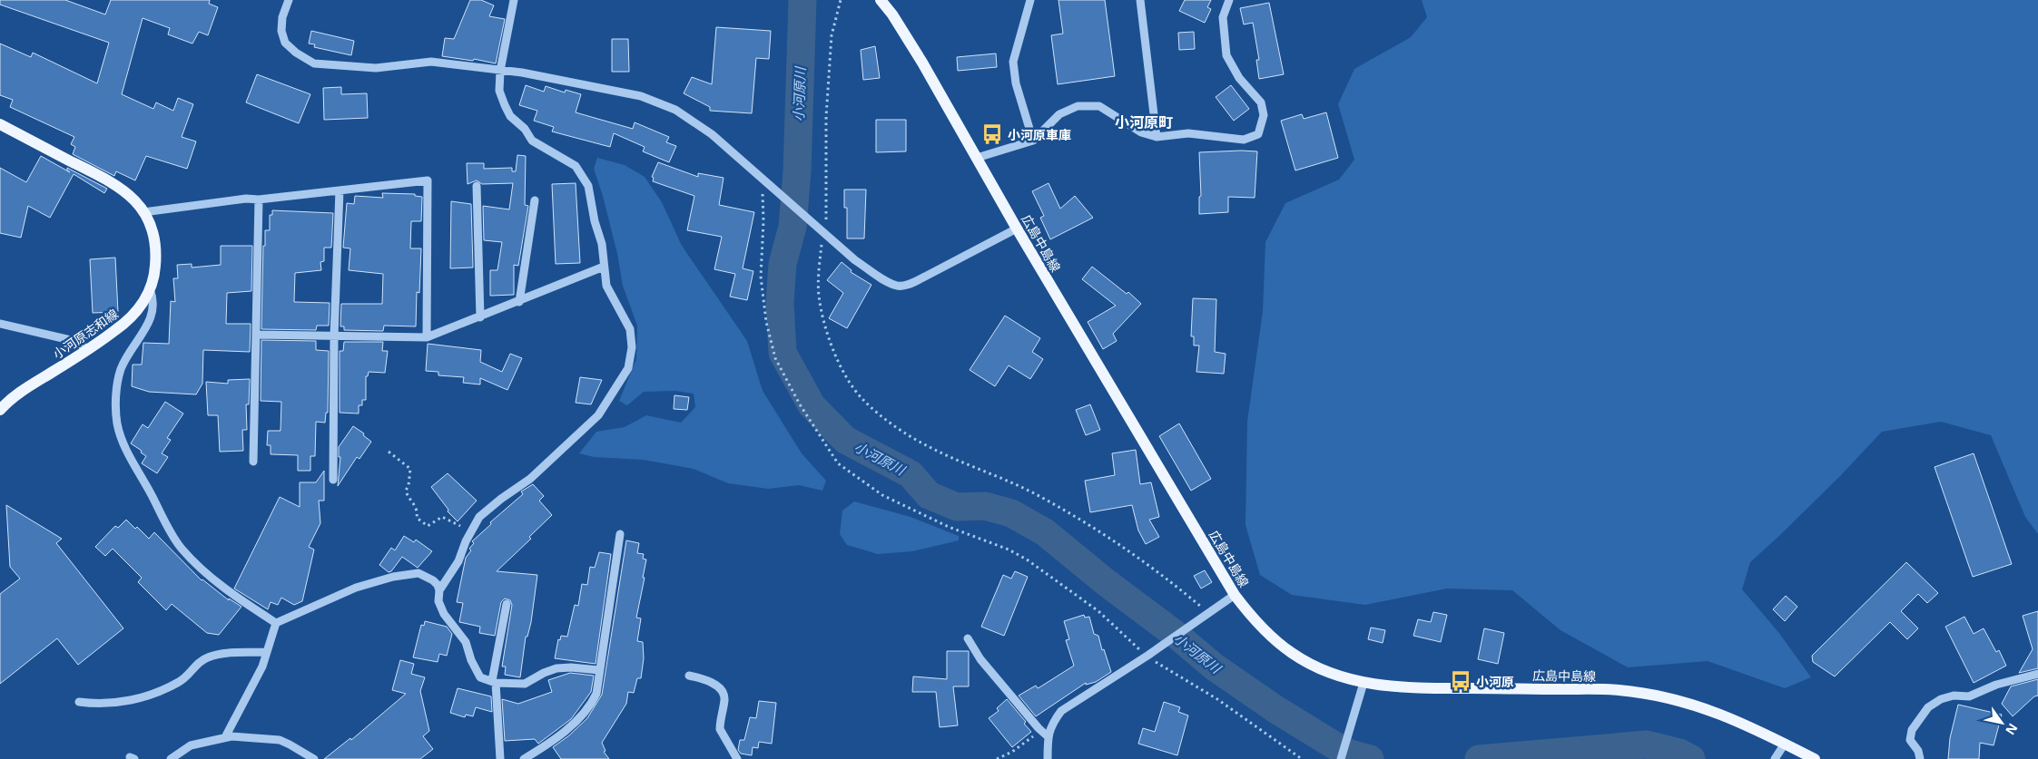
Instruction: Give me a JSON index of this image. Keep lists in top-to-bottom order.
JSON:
{
  "streets": {
    "main road": ["広島中島線", "小河原志和線"]
  },
  "districts": ["小河原町"],
  "water": ["小河原川"],
  "places": {
    "bus stop": ["小河原車庫", "小河原"]
  },
  "north": "bottom right"
}
